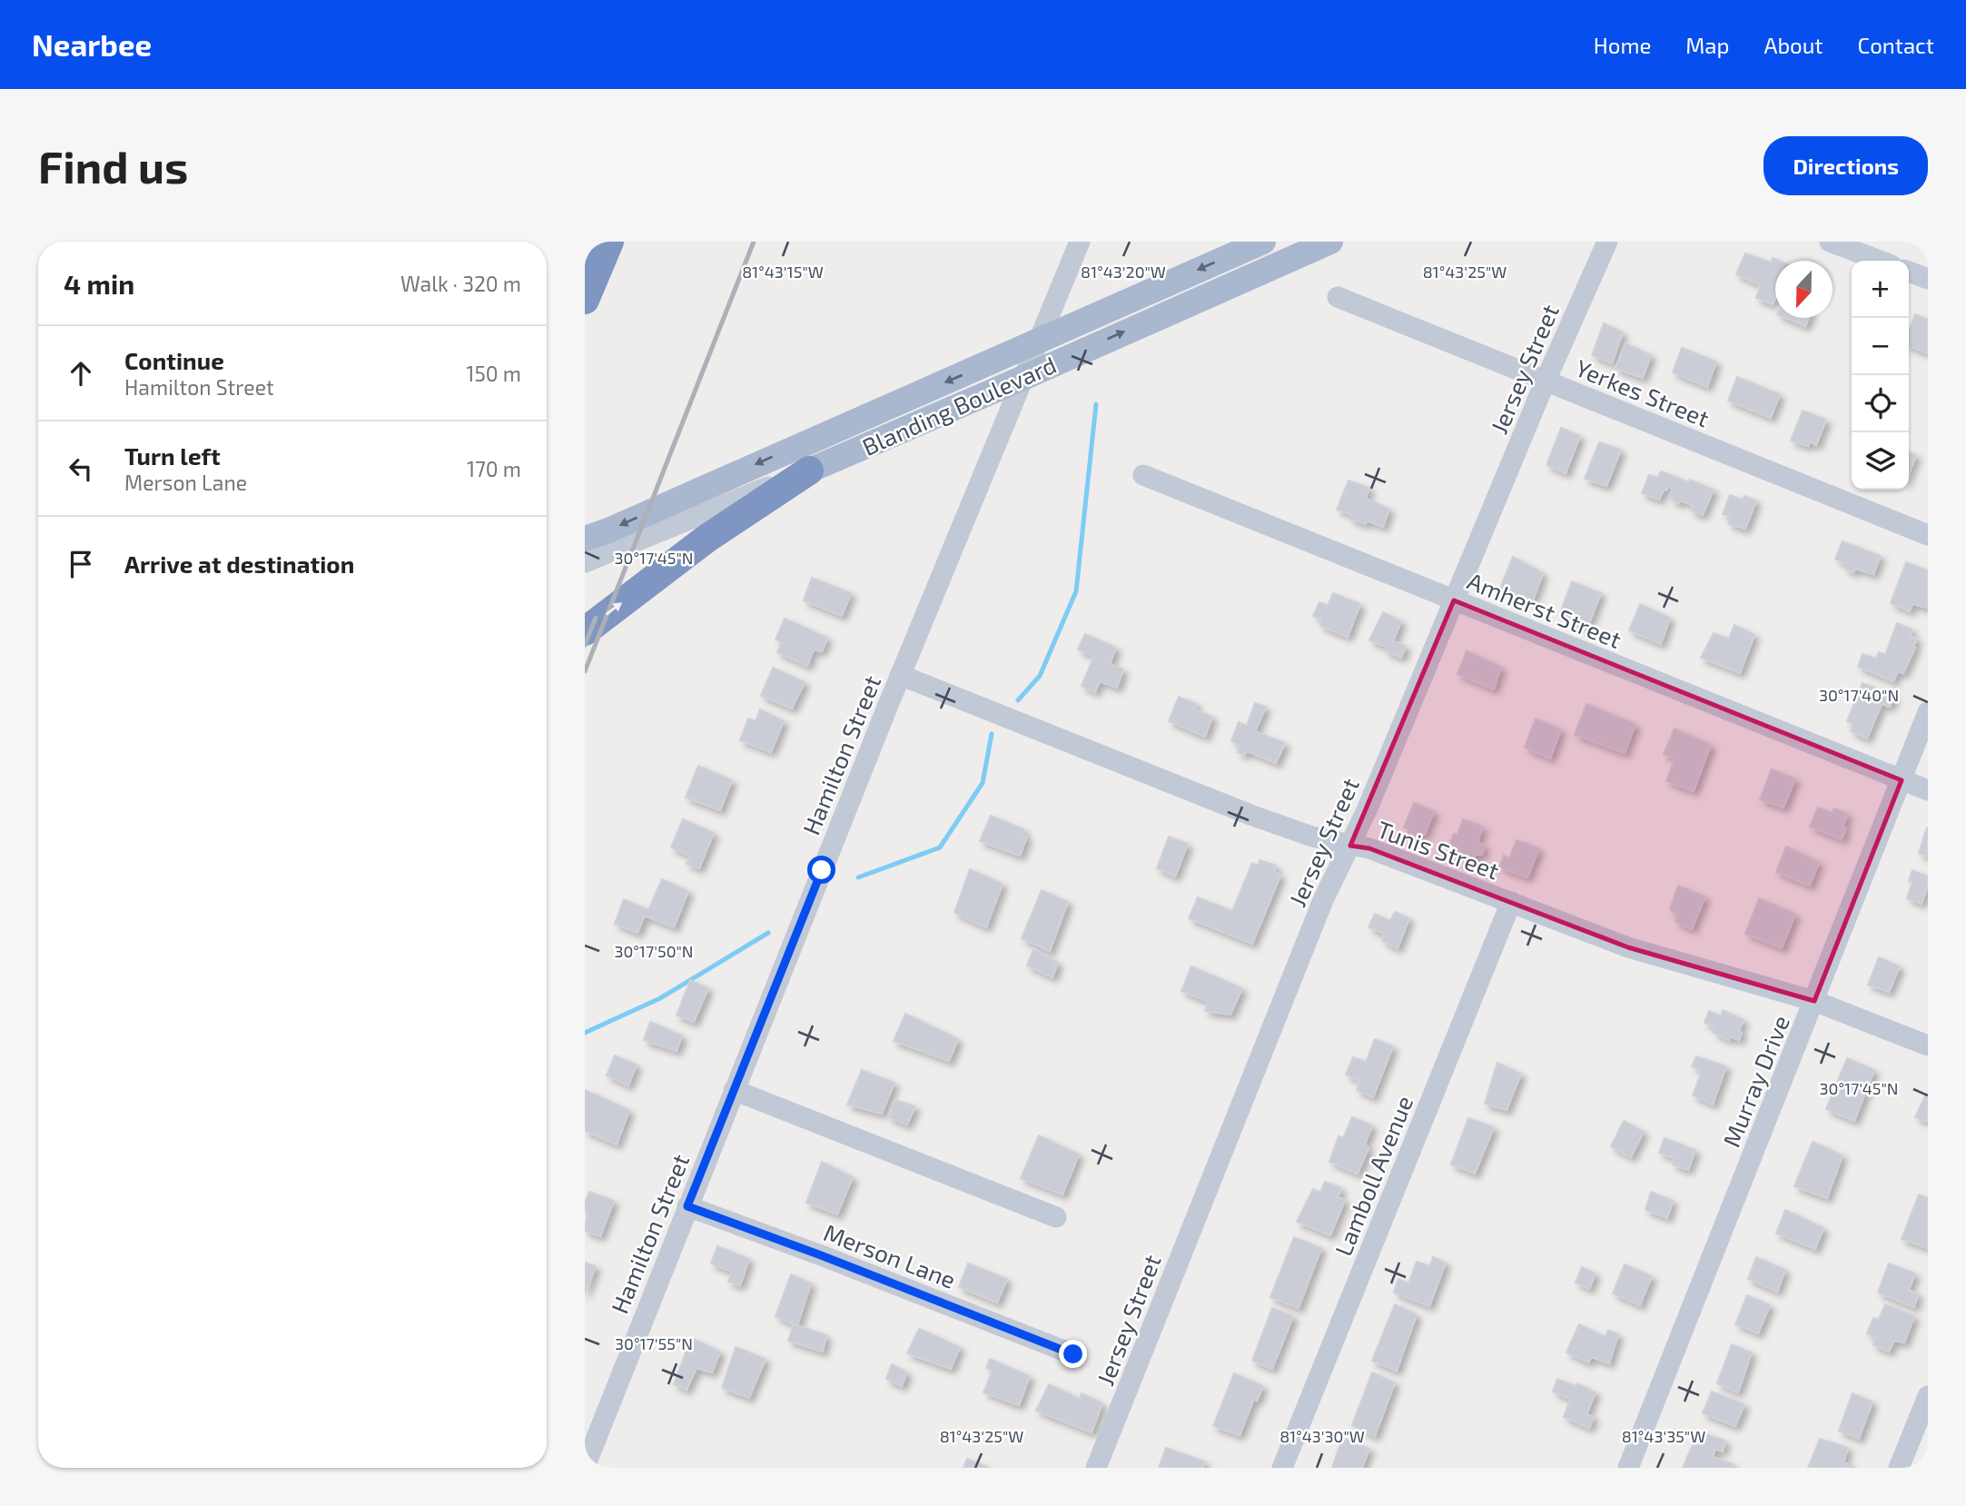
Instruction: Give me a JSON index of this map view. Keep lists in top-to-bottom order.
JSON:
{
  "streets": {
    "main road": ["Blanding Boulevard"],
    "street": [
      "Jersey Street",
      "Yerkes Street",
      "Amherst Street",
      "Hamilton Street",
      "Tunis Street",
      "Murray Drive",
      "Lamboll Avenue",
      "Merson Lane"
    ]
  },
  "crossings": [
    ["Jersey Street", "Yerkes Street"],
    ["Jersey Street", "Amherst Street"],
    ["Jersey Street", "Tunis Street"],
    ["Amherst Street", "Murray Drive"],
    ["Hamilton Street", "Tunis Street"],
    ["Hamilton Street", "Merson Lane"],
    ["Tunis Street", "Murray Drive"],
    ["Tunis Street", "Lamboll Avenue"]
  ],
  "north": "bottom",
  "page": {
    "header": "Nearbee",
    "nav": [
      "Home",
      "Map",
      "About",
      "Contact"
    ],
    "buttons": "Directions",
    "title": "Find us",
    "heading": ["4 min", "Walk · 320 m"],
    "map_buttons": ["+", "−"],
    "list": [
      ["Continue", "Hamilton Street", "150 m"],
      ["Turn left", "Merson Lane", "170 m"],
      "Arrive at destination"
    ]
  },
  "coordinates": [
    "81°43'15\"W",
    "81°43'20\"W",
    "81°43'25\"W",
    "30°17'45\"N",
    "30°17'40\"N",
    "30°17'50\"N",
    "30°17'55\"N",
    "81°43'30\"W",
    "81°43'35\"W"
  ]
}
